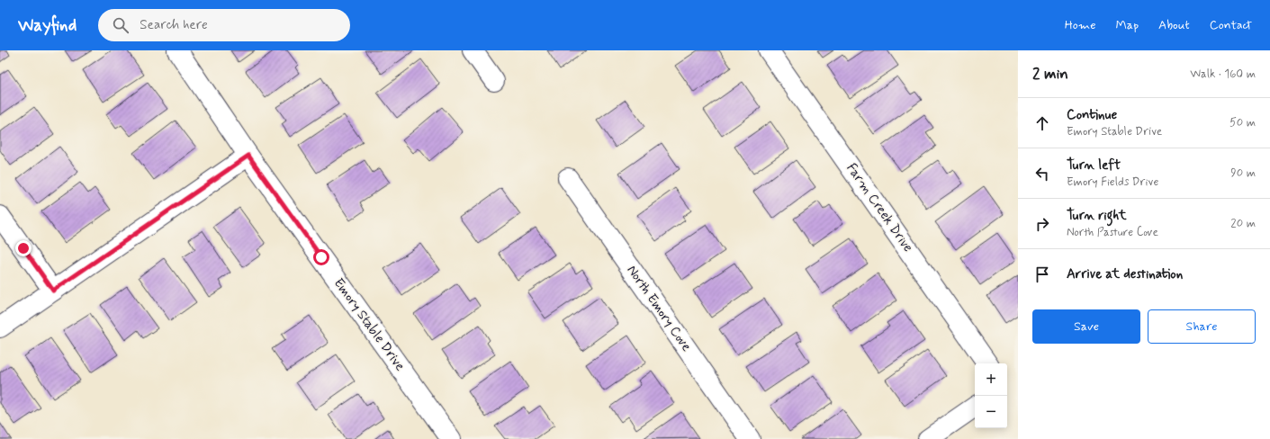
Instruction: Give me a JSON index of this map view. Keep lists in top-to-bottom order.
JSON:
{
  "streets": {
    "street": ["Farm Creek Drive", "North Emory Cove", "Emory Stable Drive"]
  },
  "page": {
    "header": "Wayfind",
    "search": "Search here",
    "nav": [
      "Home",
      "Map",
      "About",
      "Contact"
    ],
    "heading": ["2 min", "Walk · 160 m"],
    "list": [
      ["Continue", "Emory Stable Drive", "50 m"],
      ["Turn left", "Emory Fields Drive", "90 m"],
      ["Turn right", "North Pasture Cove", "20 m"],
      "Arrive at destination"
    ],
    "buttons": ["Save", "Share"],
    "map_buttons": ["+", "−"]
  }
}
